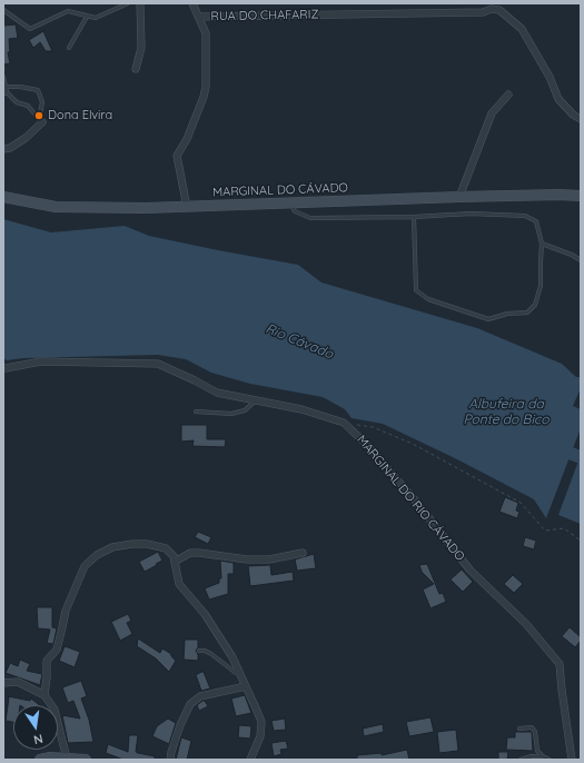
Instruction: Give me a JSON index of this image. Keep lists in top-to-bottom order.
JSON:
{
  "streets": {
    "street": ["RUA DO CHAFARIZ", "MARGINAL DO CÁVADO", "MARGINAL DO RIO CÁVADO"]
  },
  "water": ["Rio Cávado", "Albufeira da Ponte do Bico"],
  "places": ["Dona Elvira"],
  "north": "bottom"
}
